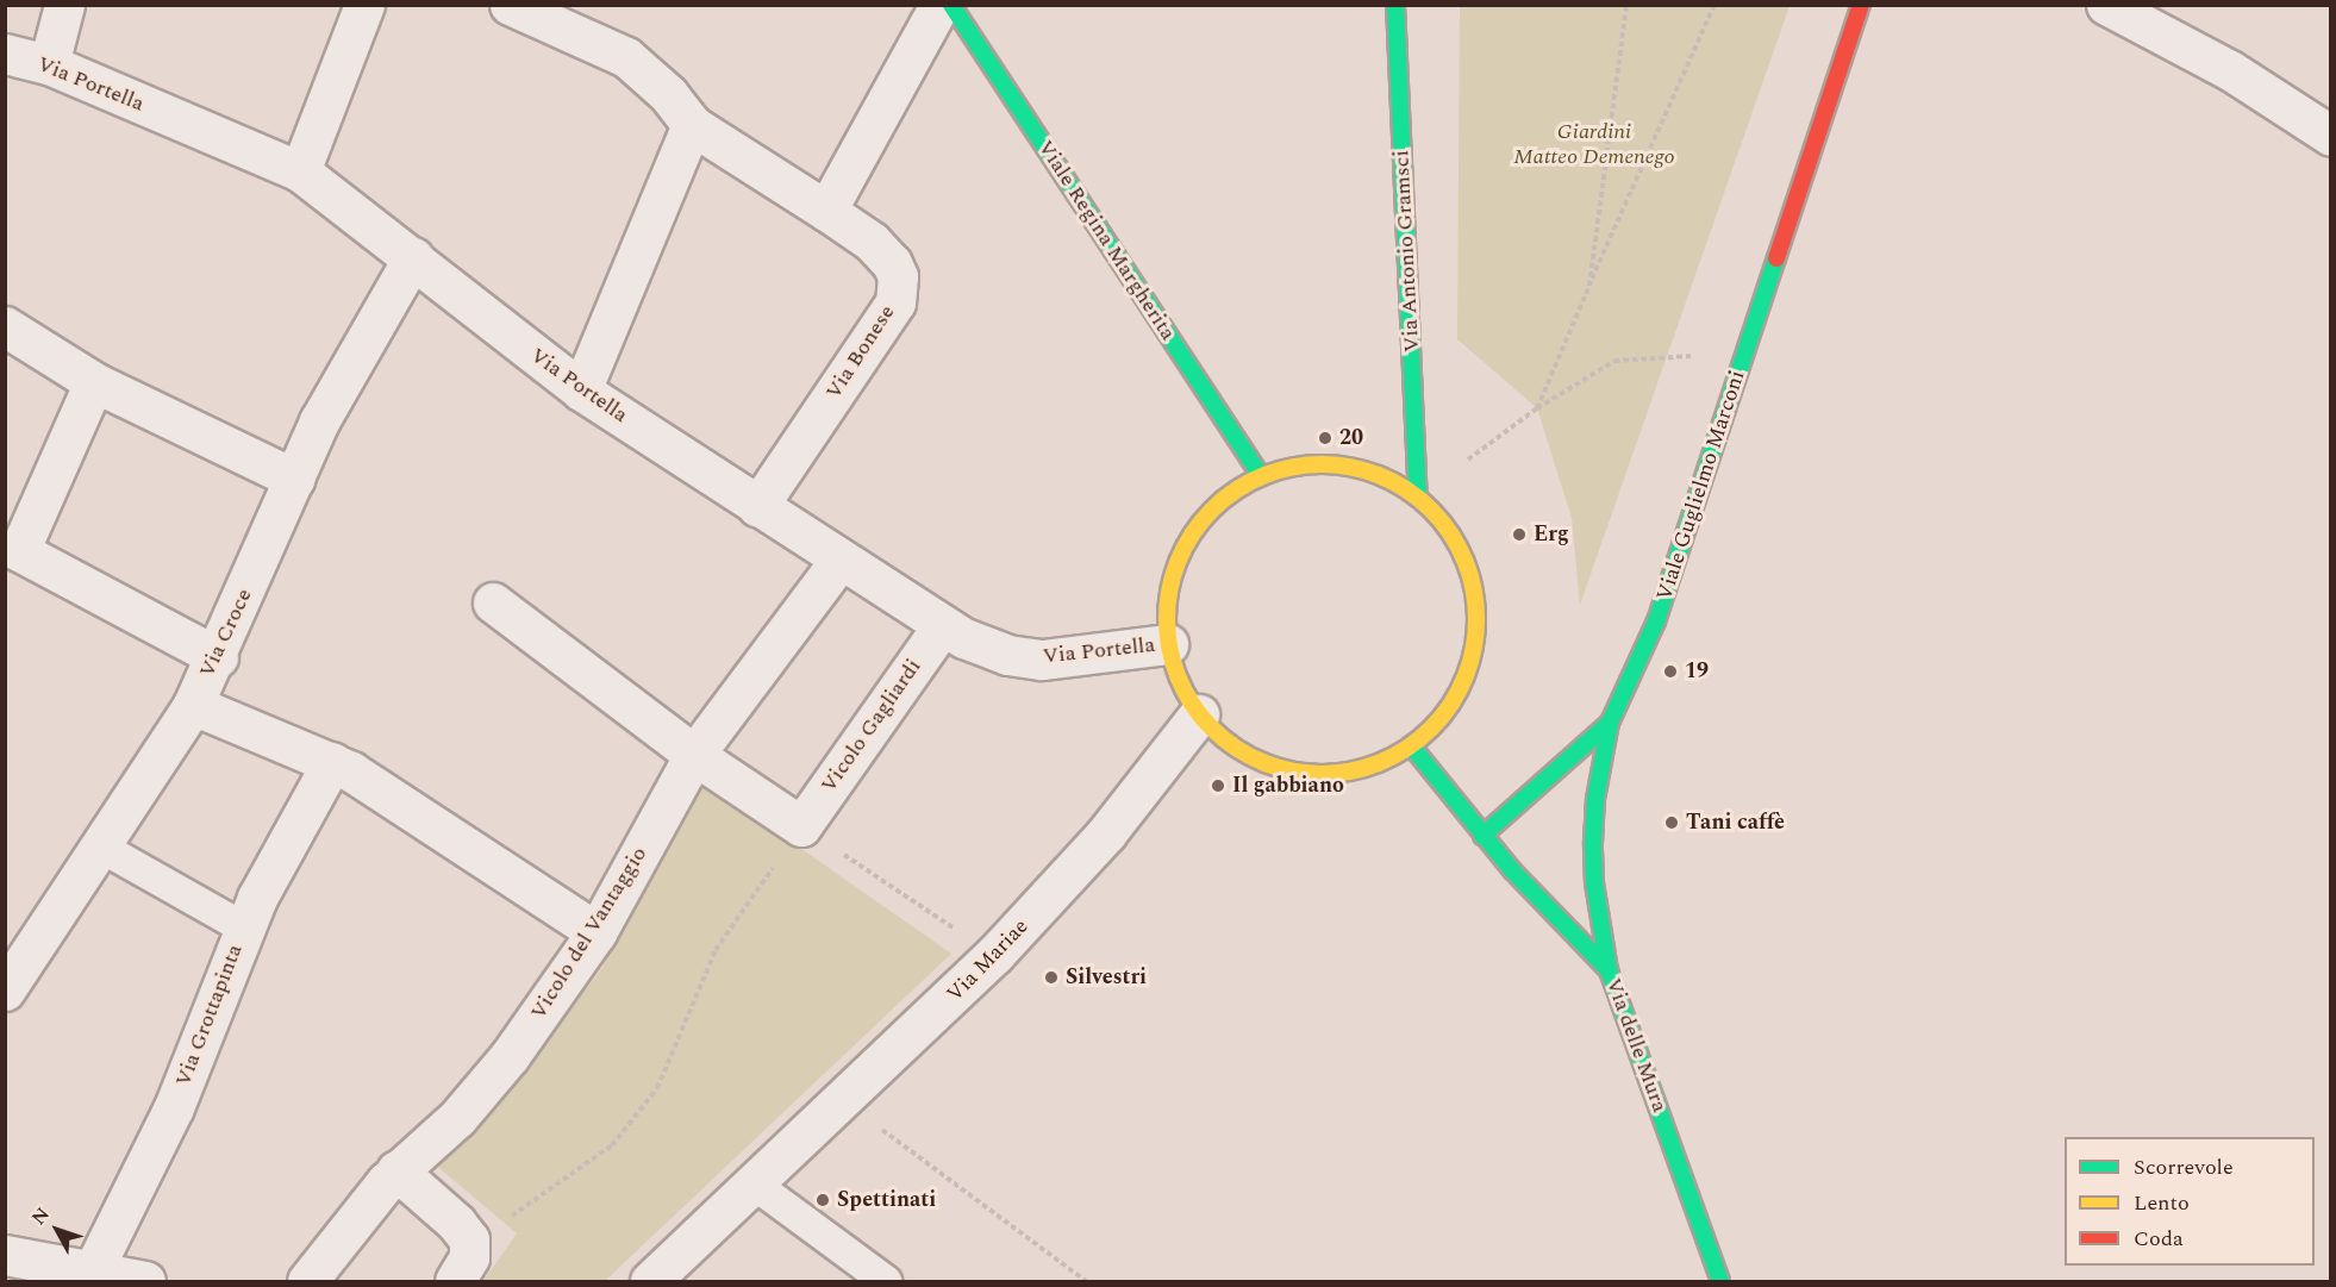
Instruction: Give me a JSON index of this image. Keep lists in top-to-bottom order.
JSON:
{
  "streets": {
    "street": [
      "Via Portella",
      "Viale Regina Margherita",
      "Via Antonio Gramsci",
      "Via Bonese",
      "Viale Guglielmo Marconi",
      "Via Croce",
      "Vicolo Gagliardi",
      "Vicolo del Vantaggio",
      "Via Mariae",
      "Via Grottapinta",
      "Via delle Mura"
    ]
  },
  "crossings": [
    ["Via Portella", "Via Bonese"],
    ["Via Portella", "Via Croce"],
    ["Via Portella", "Vicolo Gagliardi"],
    ["Via Portella", "Vicolo del Vantaggio"],
    ["Viale Guglielmo Marconi", "Via delle Mura"]
  ],
  "parks": ["Giardini Matteo Demenego"],
  "places": [
    "20",
    "Erg",
    "19",
    "Il gabbiano",
    "Tani caffè",
    "Silvestri",
    "Spettinati"
  ],
  "legend": ["Scorrevole", "Lento", "Coda"],
  "north": "top left"
}
